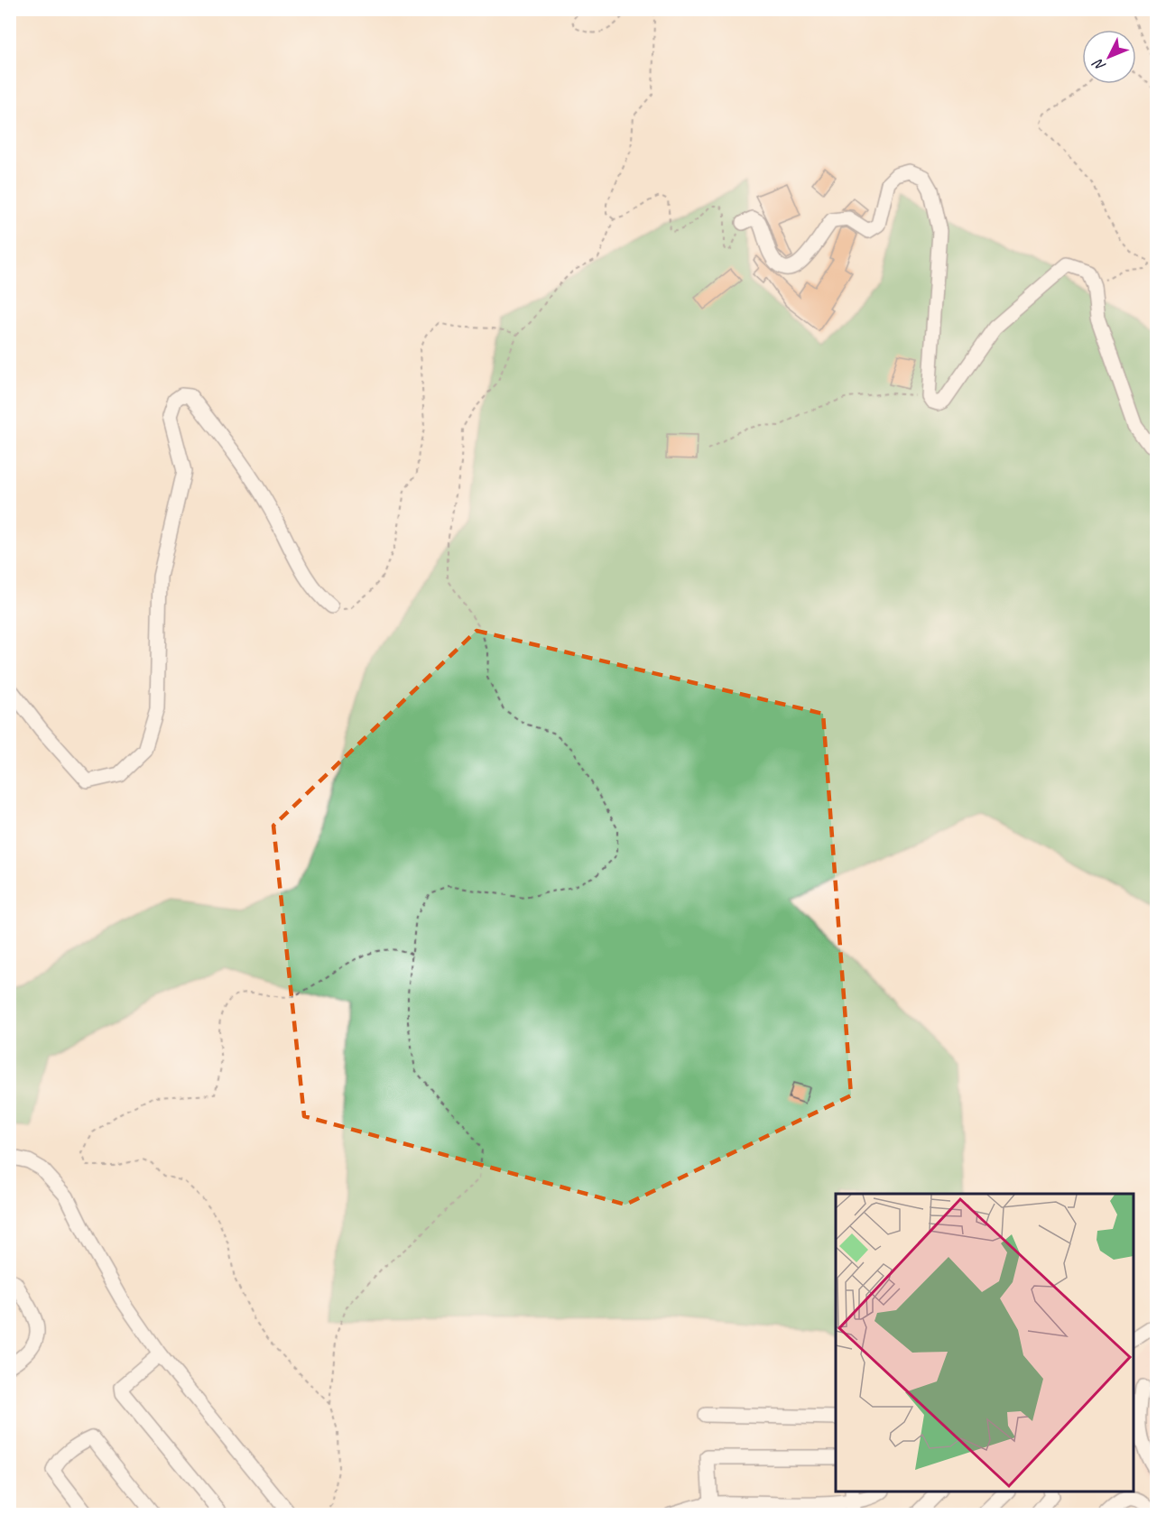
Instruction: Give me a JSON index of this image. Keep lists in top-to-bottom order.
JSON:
{
  "north": "bottom left"
}
